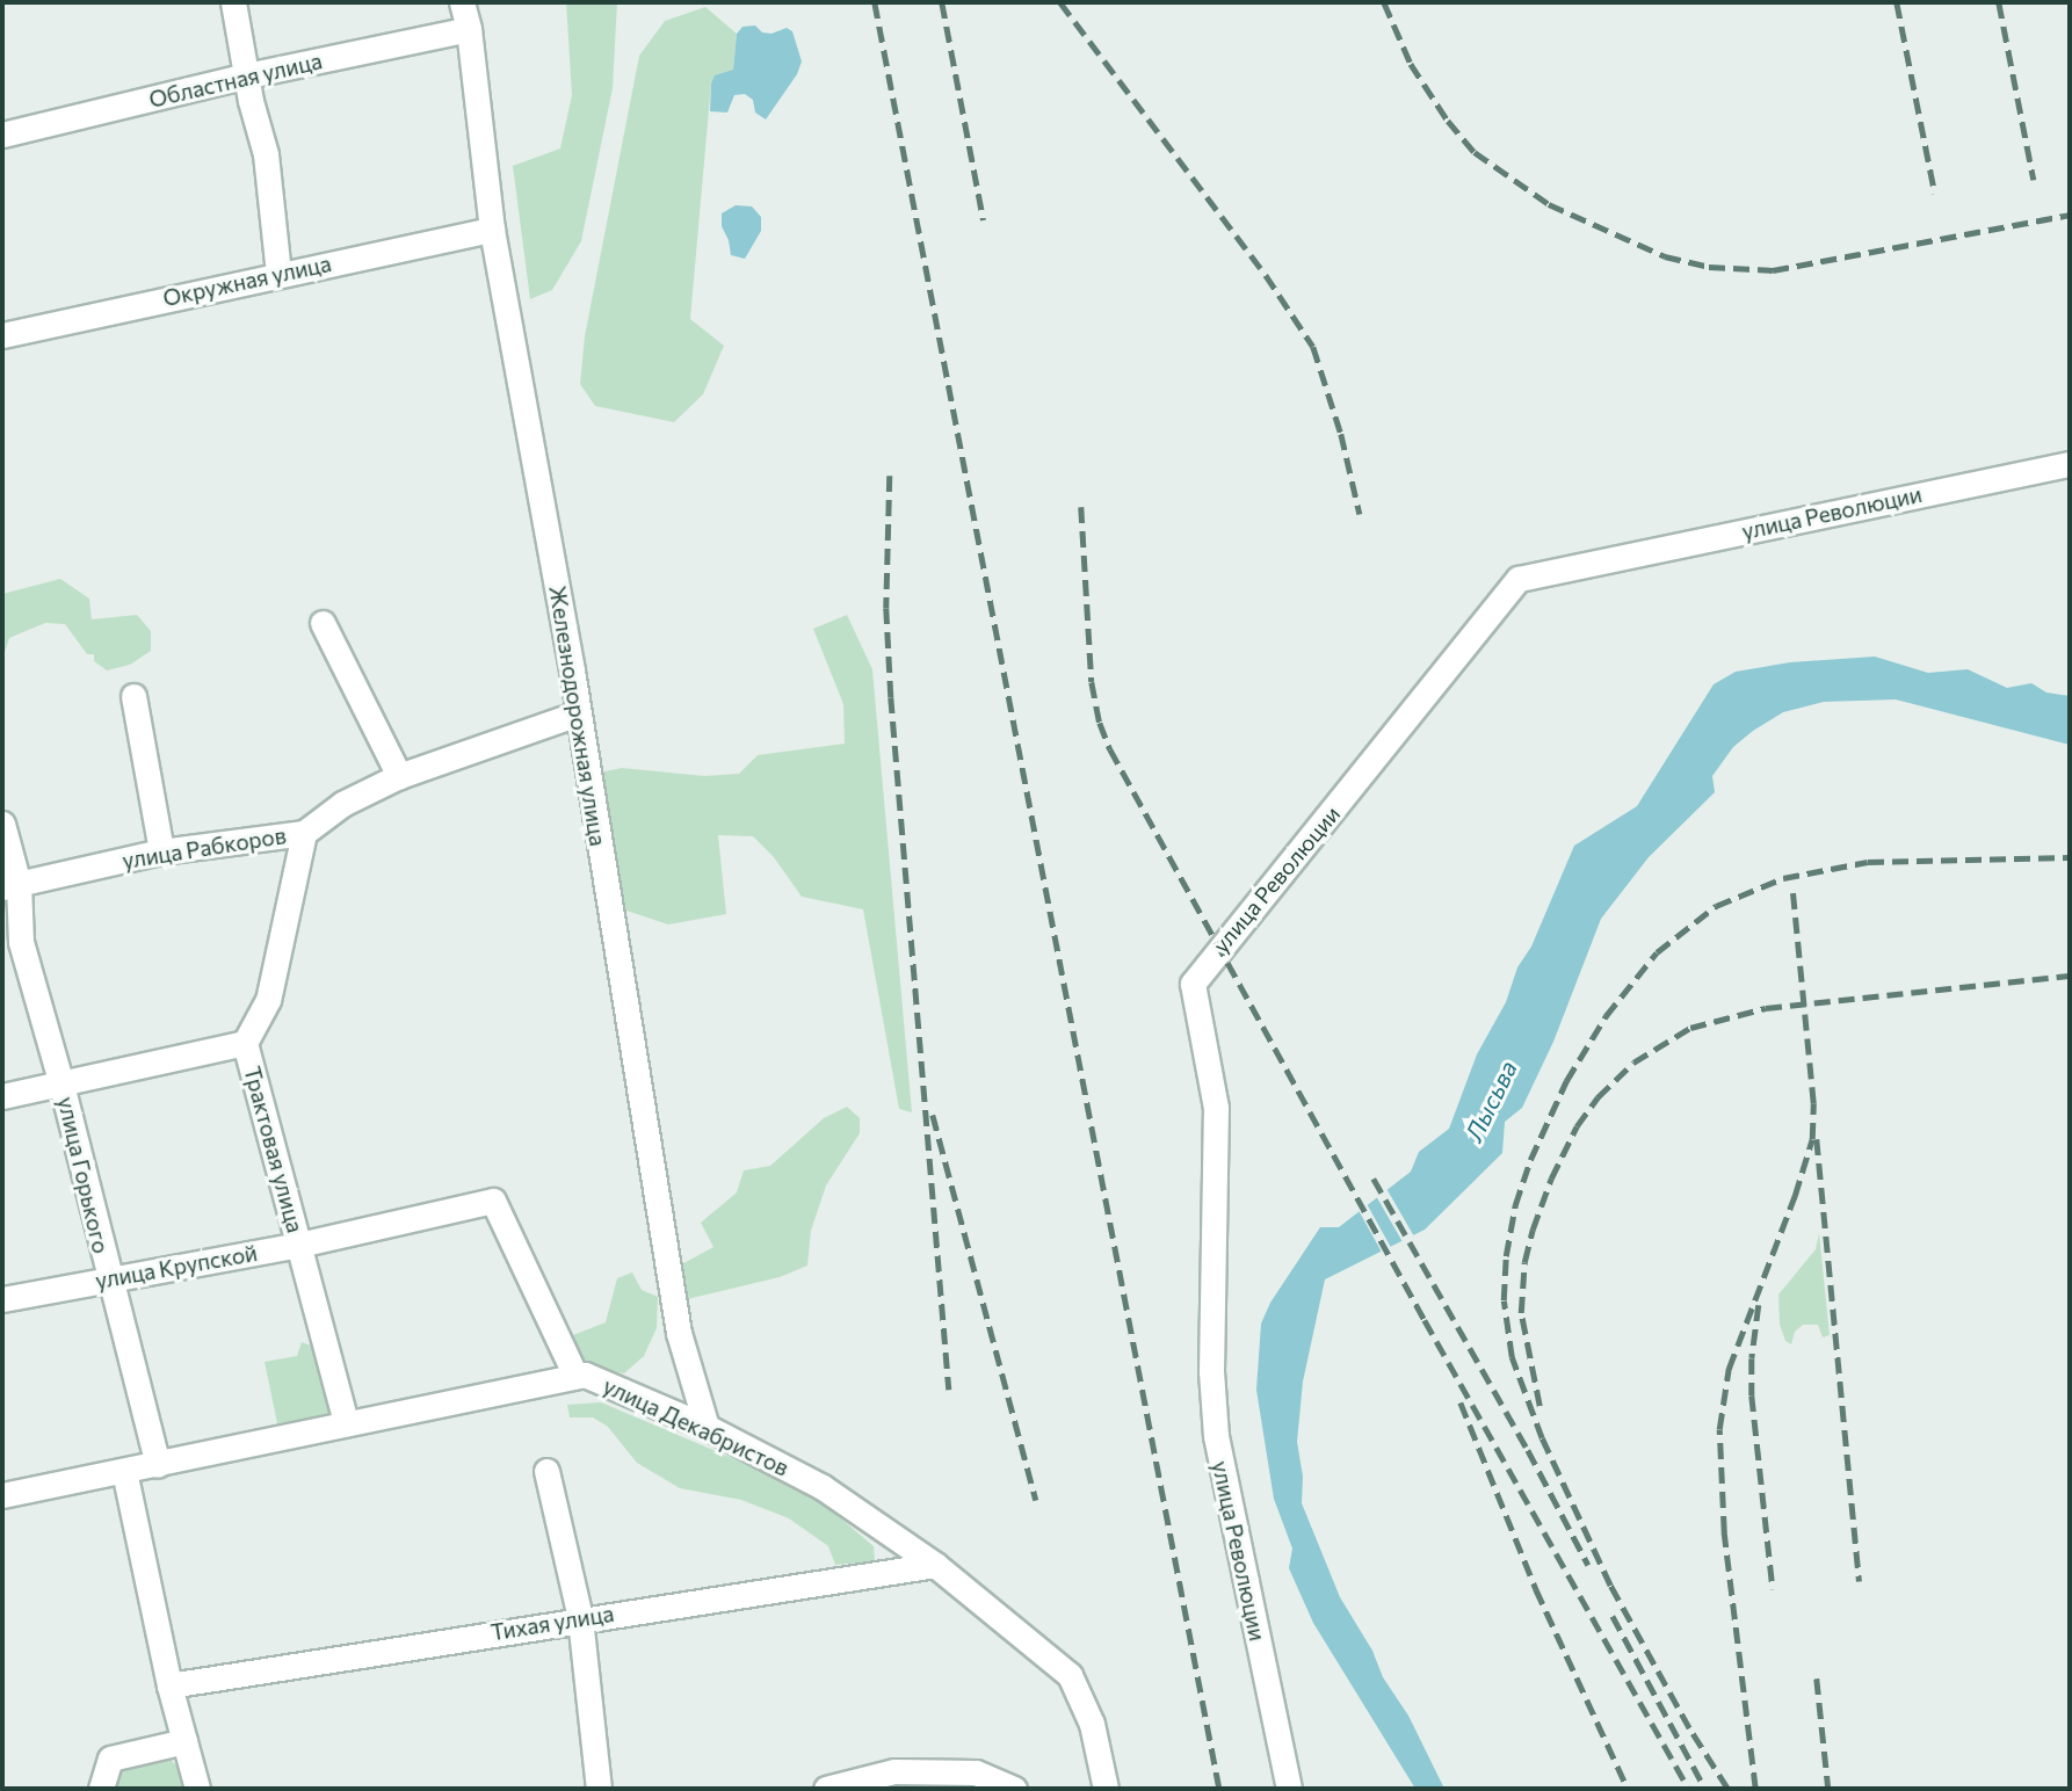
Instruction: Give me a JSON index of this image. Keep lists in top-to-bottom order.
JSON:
{
  "streets": {
    "street": [
      "Областная улица",
      "Окружная улица",
      "улица Революции",
      "Железнодорожная улица",
      "улица Рабкоров",
      "Трактовая улица",
      "улица Горького",
      "улица Крупской",
      "улица Декабристов",
      "Тихая улица"
    ]
  },
  "crossings": [
    ["Областная улица", "Железнодорожная улица"],
    ["Окружная улица", "Железнодорожная улица"],
    ["Железнодорожная улица", "улица Рабкоров"],
    ["Железнодорожная улица", "улица Декабристов"],
    ["улица Рабкоров", "Трактовая улица"],
    ["улица Рабкоров", "улица Горького"],
    ["Трактовая улица", "улица Крупской"],
    ["Трактовая улица", "улица Декабристов"],
    ["улица Горького", "улица Крупской"],
    ["улица Горького", "улица Декабристов"],
    ["улица Крупской", "улица Декабристов"],
    ["улица Декабристов", "Тихая улица"]
  ],
  "water": ["Лысьва"]
}
